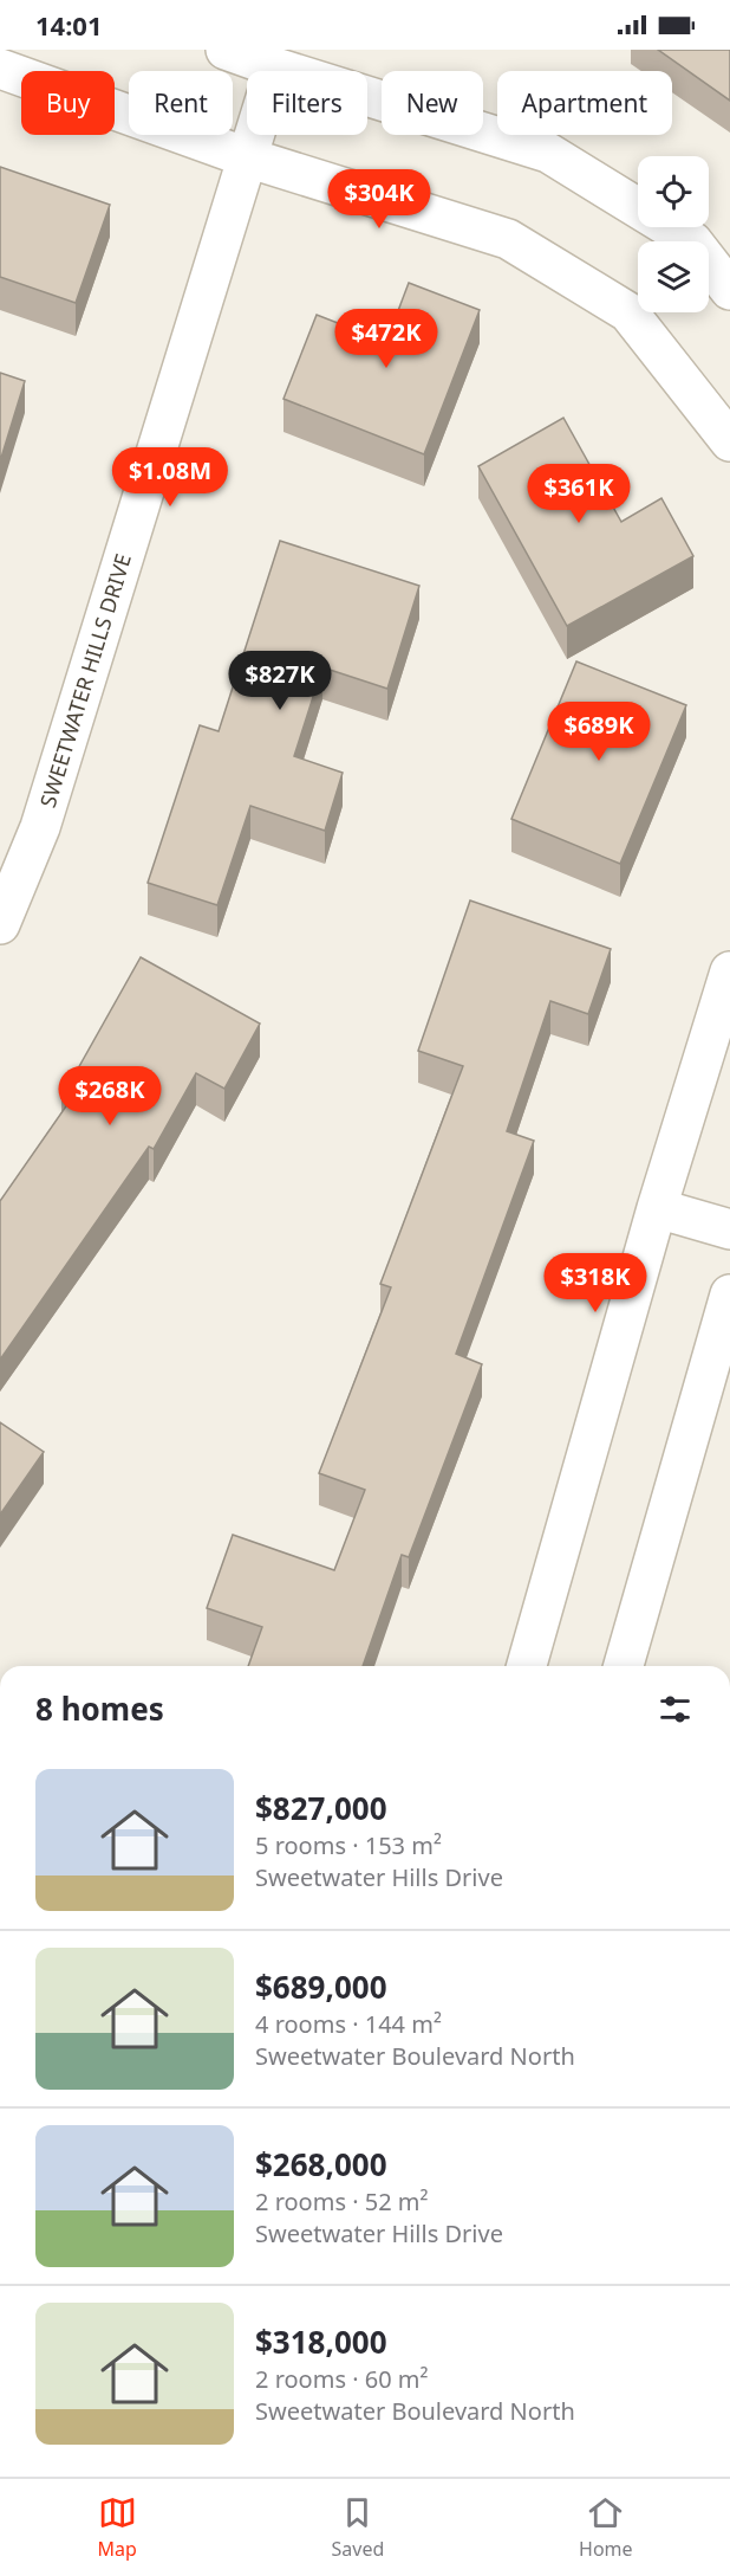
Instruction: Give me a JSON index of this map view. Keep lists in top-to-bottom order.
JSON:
{
  "streets": {
    "street": ["SWEETWATER HILLS DRIVE"]
  },
  "page": {
    "status": "14:01",
    "chip": [
      "Buy",
      "Rent",
      "Filters",
      "New",
      "Apartment"
    ],
    "price": [
      "$304K",
      "$472K",
      "$1.08M",
      "$361K",
      "$827K",
      "$689K",
      "$268K",
      "$318K"
    ],
    "heading": "8 homes",
    "list": [
      {
        "name": "$827,000",
        "note": "5 rooms · 153 m² · Sweetwater Hills Drive"
      },
      {
        "name": "$689,000",
        "note": "4 rooms · 144 m² · Sweetwater Boulevard North"
      },
      {
        "name": "$268,000",
        "note": "2 rooms · 52 m² · Sweetwater Hills Drive"
      },
      {
        "name": "$318,000",
        "note": "2 rooms · 60 m² · Sweetwater Boulevard North"
      }
    ],
    "tabs": ["Map", "Saved", "Home"]
  }
}
